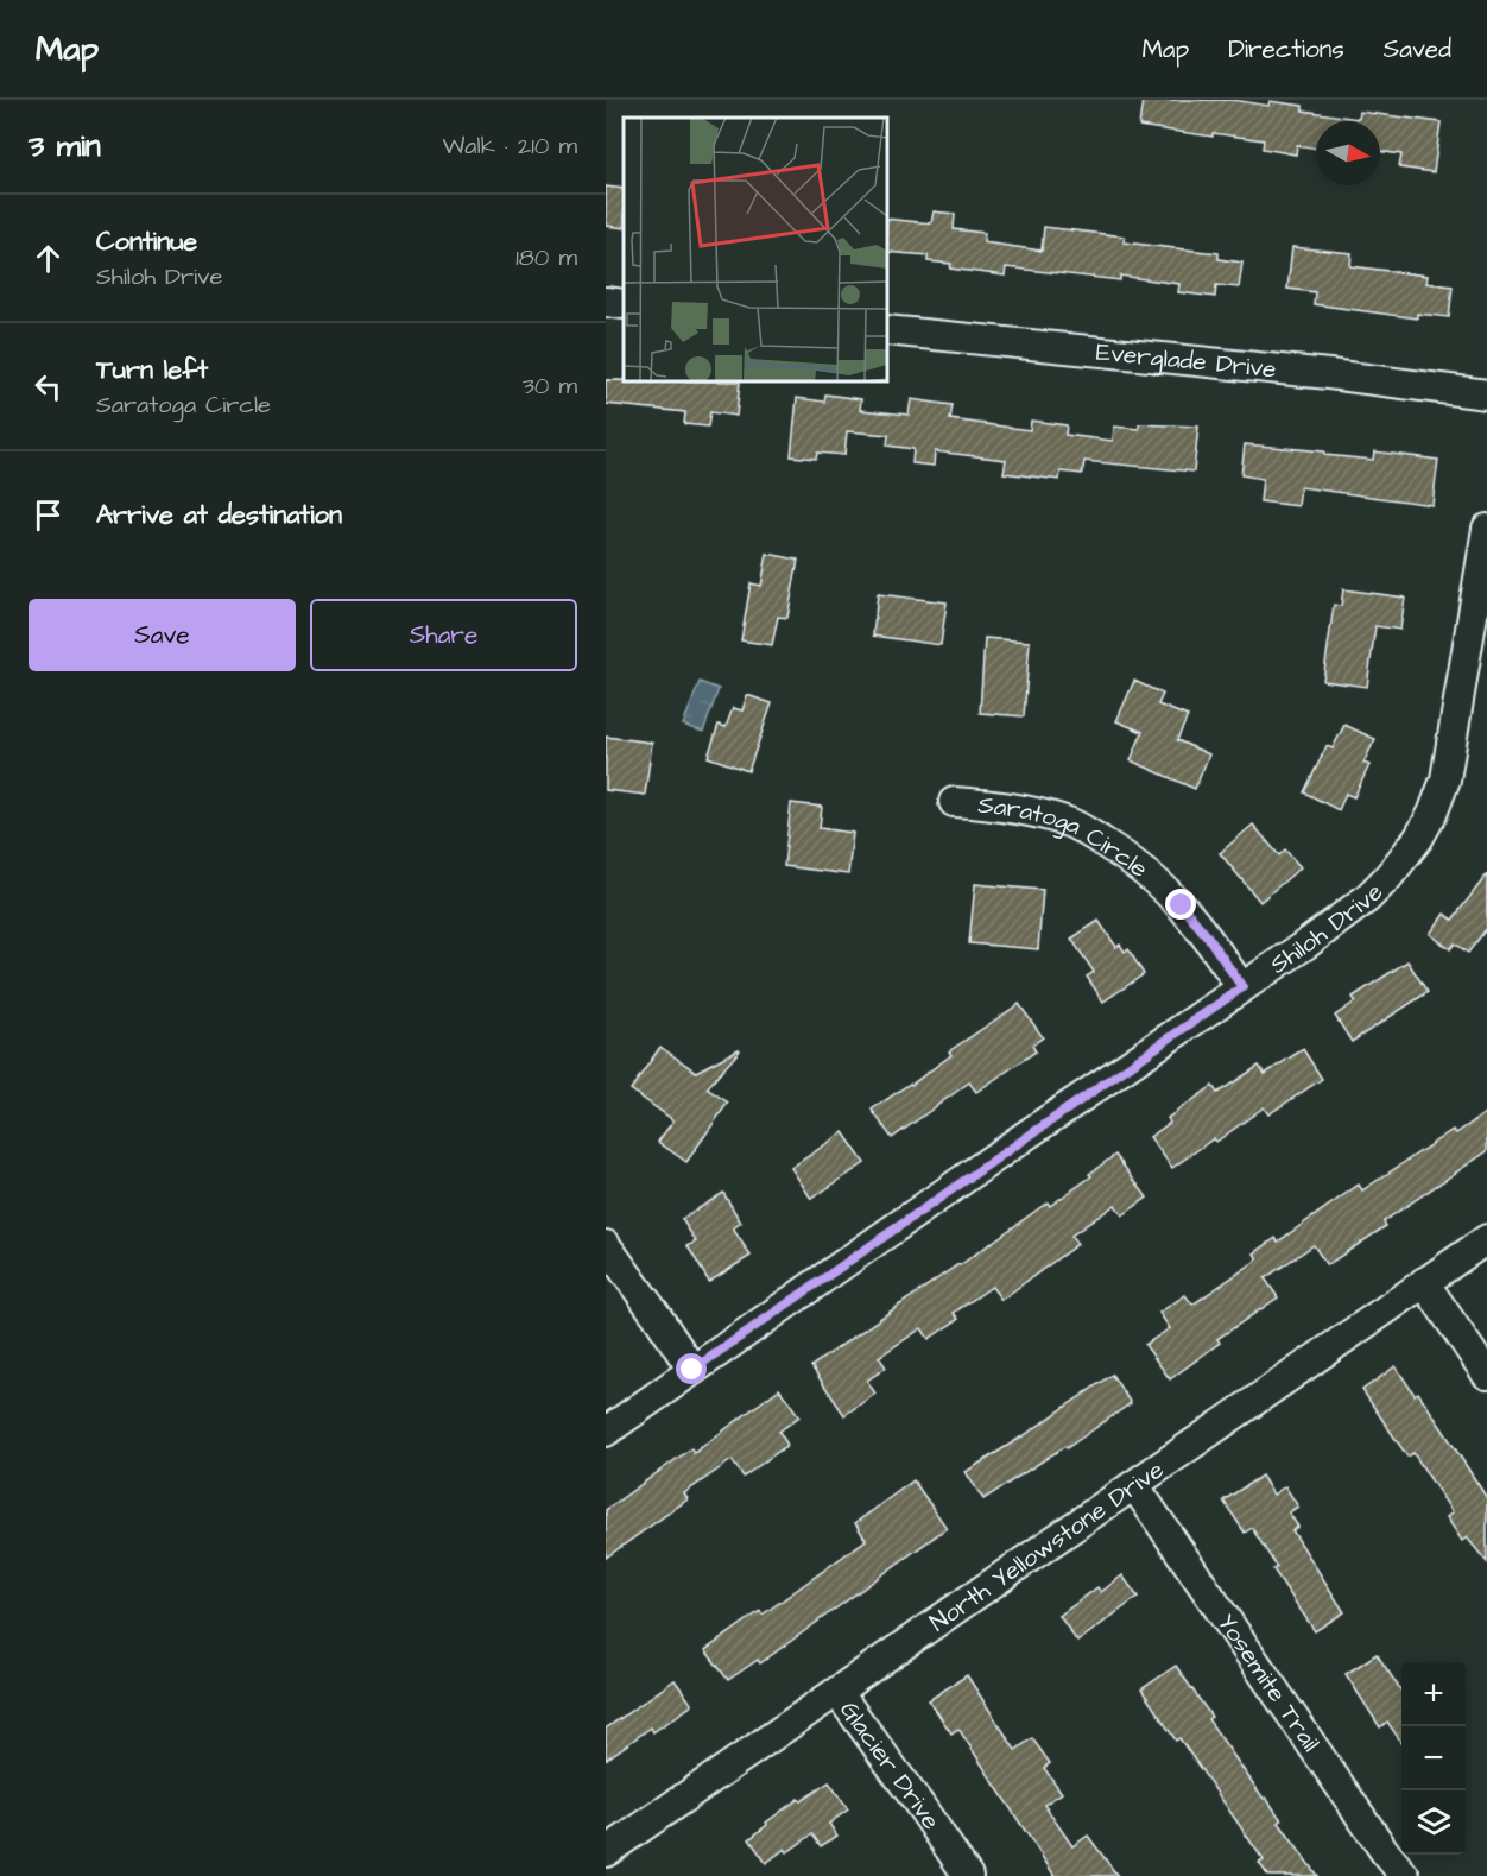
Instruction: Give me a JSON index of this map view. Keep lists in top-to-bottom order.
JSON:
{
  "streets": {
    "street": [
      "Everglade Drive",
      "Saratoga Circle",
      "Shiloh Drive",
      "North Yellowstone Drive",
      "Yosemite Trail",
      "Glacier Drive"
    ]
  },
  "crossings": [
    ["Saratoga Circle", "Shiloh Drive"],
    ["North Yellowstone Drive", "Yosemite Trail"],
    ["North Yellowstone Drive", "Glacier Drive"]
  ],
  "north": "right",
  "page": {
    "header": "Map",
    "nav": ["Map", "Directions", "Saved"],
    "heading": ["3 min", "Walk · 210 m"],
    "list": [
      ["Continue", "Shiloh Drive", "180 m"],
      ["Turn left", "Saratoga Circle", "30 m"],
      "Arrive at destination"
    ],
    "buttons": ["Save", "Share"],
    "map_buttons": ["+", "−"]
  }
}
